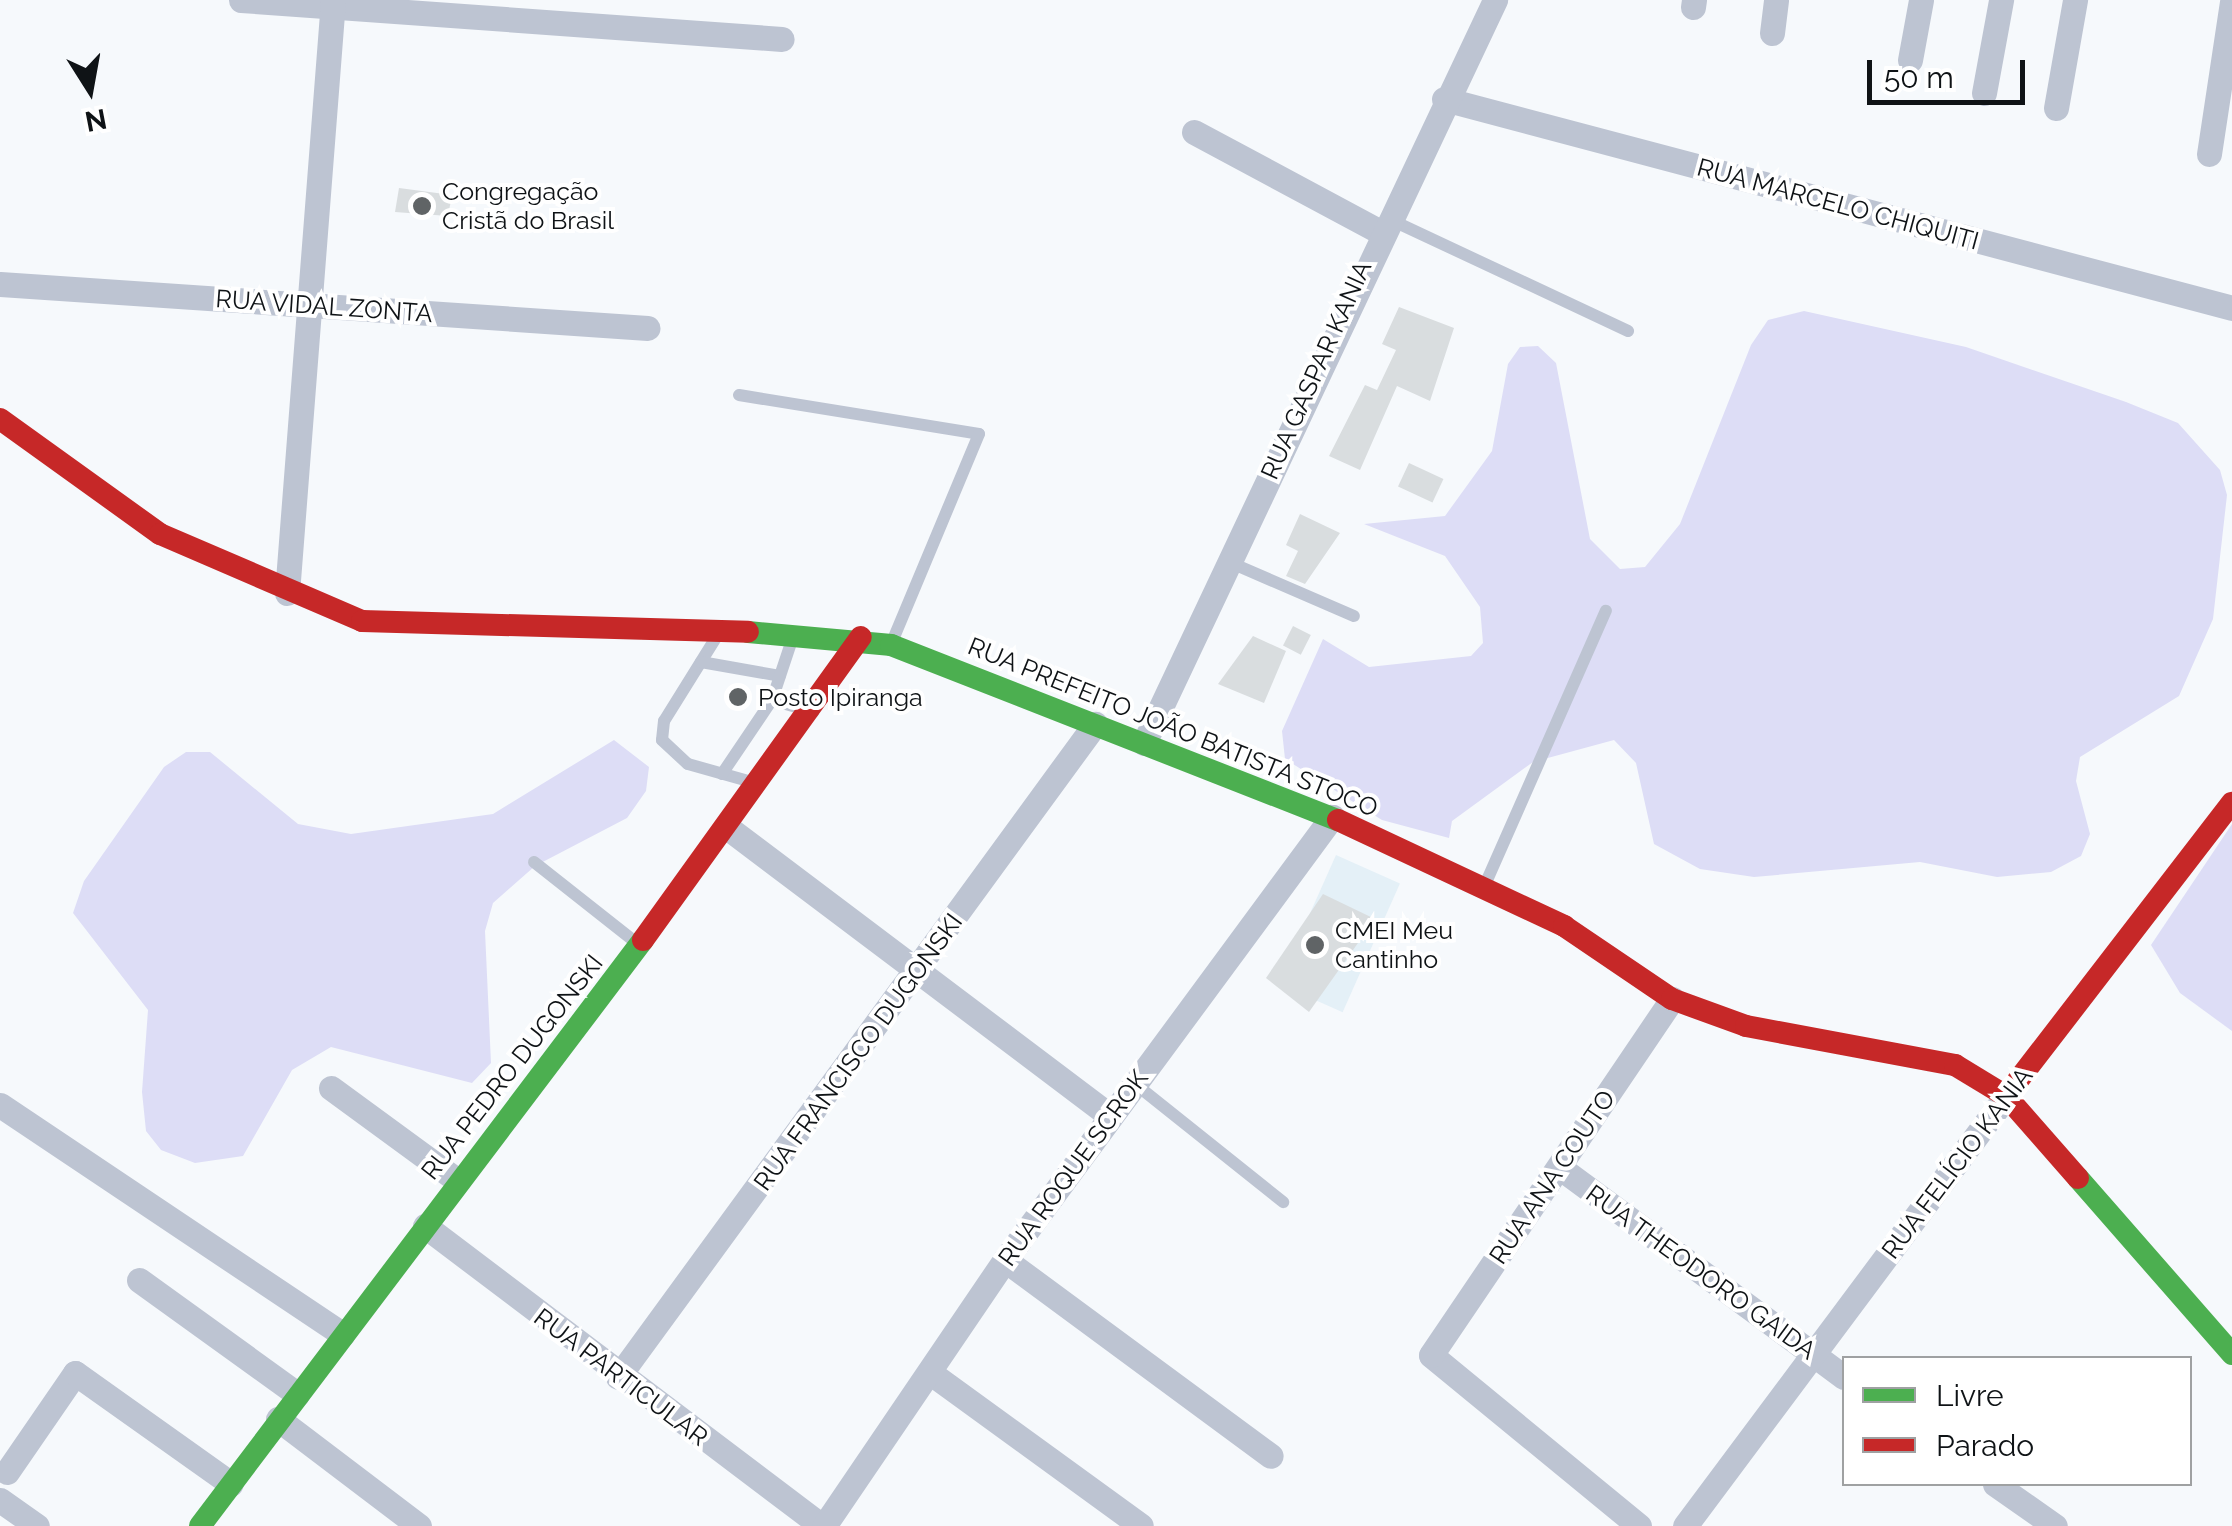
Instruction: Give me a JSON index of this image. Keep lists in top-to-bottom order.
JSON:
{
  "streets": {
    "main road": ["RUA PREFEITO JOÃO BATISTA STOCO", "RUA PEDRO DUGONSKI", "RUA FELÍCIO KANIA"],
    "street": [
      "RUA MARCELO CHIQUITI",
      "RUA VIDAL ZONTA",
      "RUA GASPAR KANIA",
      "RUA FRANCISCO DUGONSKI",
      "RUA ROQUE SCROK",
      "RUA ANA COUTO",
      "RUA THEODORO GAIDA",
      "RUA PARTICULAR"
    ]
  },
  "crossings": [
    ["RUA MARCELO CHIQUITI", "RUA GASPAR KANIA"],
    ["RUA GASPAR KANIA", "RUA PREFEITO JOÃO BATISTA STOCO"],
    ["RUA PREFEITO JOÃO BATISTA STOCO", "RUA FRANCISCO DUGONSKI"],
    ["RUA PREFEITO JOÃO BATISTA STOCO", "RUA PEDRO DUGONSKI"],
    ["RUA PREFEITO JOÃO BATISTA STOCO", "RUA FELÍCIO KANIA"],
    ["RUA PREFEITO JOÃO BATISTA STOCO", "RUA ROQUE SCROK"],
    ["RUA PREFEITO JOÃO BATISTA STOCO", "RUA ANA COUTO"],
    ["RUA FRANCISCO DUGONSKI", "RUA PARTICULAR"],
    ["RUA PEDRO DUGONSKI", "RUA PARTICULAR"],
    ["RUA FELÍCIO KANIA", "RUA THEODORO GAIDA"],
    ["RUA ROQUE SCROK", "RUA PARTICULAR"],
    ["RUA ANA COUTO", "RUA THEODORO GAIDA"]
  ],
  "places": ["Congregação Cristã do Brasil", "Posto Ipiranga", "CMEI Meu Cantinho"],
  "legend": ["Livre", "Parado"],
  "scale_bar": "50 m",
  "north": "bottom"
}
